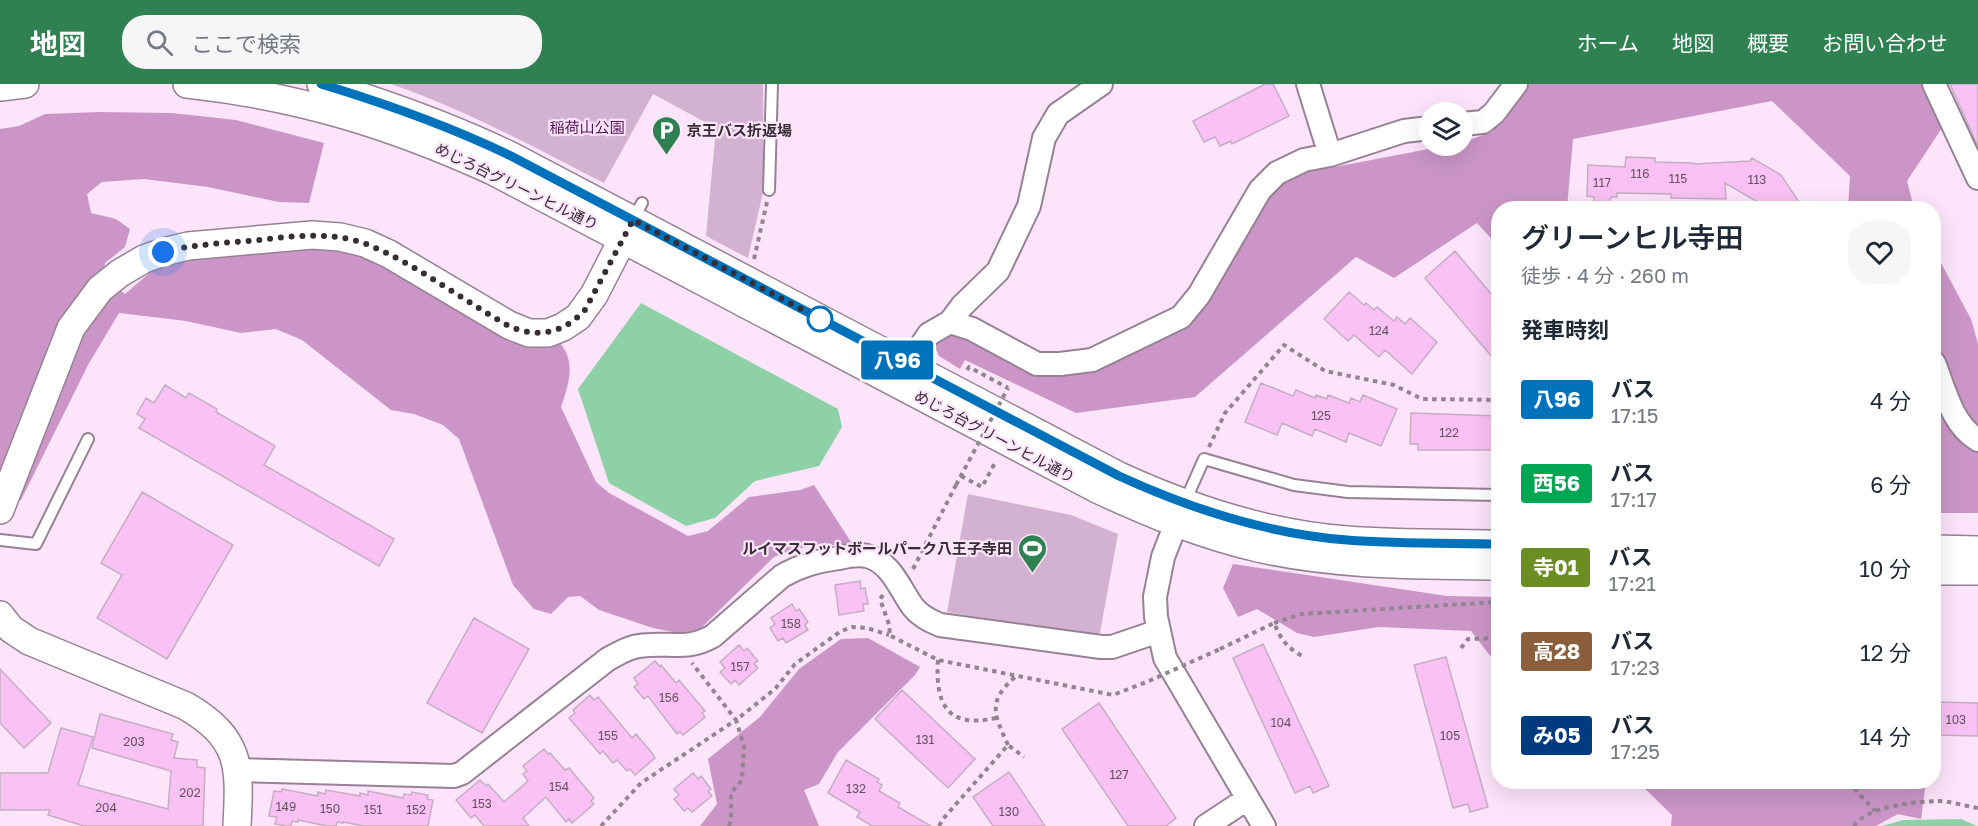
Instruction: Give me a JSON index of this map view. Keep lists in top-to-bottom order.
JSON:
{
  "streets": {
    "street": ["めじろ台グリーンヒル通り"]
  },
  "parks": ["稲荷山公園"],
  "places": {
    "parking": ["京王バス折返場"],
    "sports": ["ルイマスフットボールパーク八王子寺田"]
  },
  "lines": ["bus line 八96"],
  "house_numbers": [
    "116",
    "115",
    "113",
    "117",
    "124",
    "125",
    "122",
    "158",
    "157",
    "156",
    "103",
    "104",
    "155",
    "105",
    "131",
    "203",
    "127",
    "154",
    "132",
    "202",
    "153",
    "149",
    "204",
    "150",
    "151",
    "152",
    "130"
  ],
  "page": {
    "header": "地図",
    "search": "ここで検索",
    "nav": [
      "ホーム",
      "地図",
      "概要",
      "お問い合わせ"
    ],
    "on_map": "八96",
    "heading": [
      ["グリーンヒル寺田", "徒歩 · 4 分 · 260 m"],
      "発車時刻"
    ],
    "list": [
      {
        "mark": "八96",
        "name": "バス",
        "note": "17:15",
        "value": "4 分"
      },
      {
        "mark": "西56",
        "name": "バス",
        "note": "17:17",
        "value": "6 分"
      },
      {
        "mark": "寺01",
        "name": "バス",
        "note": "17:21",
        "value": "10 分"
      },
      {
        "mark": "高28",
        "name": "バス",
        "note": "17:23",
        "value": "12 分"
      },
      {
        "mark": "み05",
        "name": "バス",
        "note": "17:25",
        "value": "14 分"
      }
    ]
  }
}
